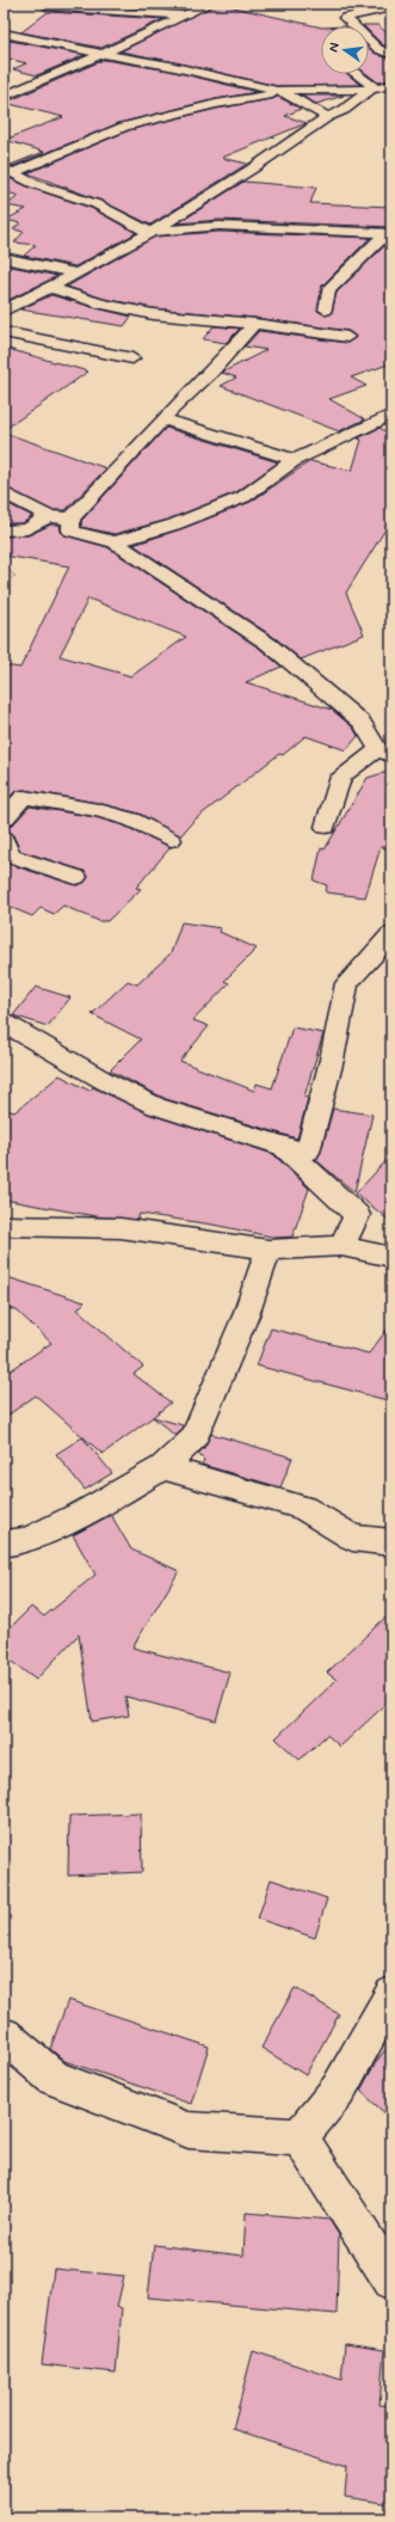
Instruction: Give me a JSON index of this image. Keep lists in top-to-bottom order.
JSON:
{
  "north": "left"
}
